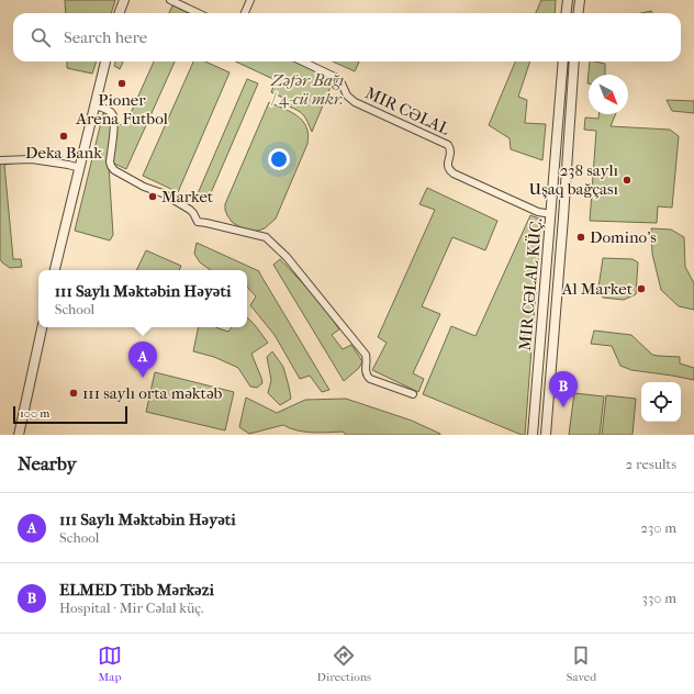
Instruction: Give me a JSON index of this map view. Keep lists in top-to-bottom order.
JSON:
{
  "streets": {
    "street": ["MIR CƏLAL", "MIR CƏLAL KÜÇ."]
  },
  "crossings": [
    ["MIR CƏLAL", "MIR CƏLAL KÜÇ."]
  ],
  "parks": ["Zəfər Bağı / 4-cü mkr."],
  "places": [
    "Pioner Arena Futbol",
    "Deka Bank",
    "238 saylı Uşaq bağçası",
    "Market",
    "Domino's",
    "Al Market",
    "111 saylı orta məktəb"
  ],
  "scale_bar": "100 m",
  "north": "bottom right",
  "page": {
    "search": "Search here",
    "popup": ["111 Saylı Məktəbin Həyəti", "School"],
    "pins": ["A", "B"],
    "scale": "100 m",
    "heading": ["Nearby", "2 results"],
    "list": [
      {
        "mark": "A",
        "name": "111 Saylı Məktəbin Həyəti",
        "note": "School",
        "value": "230 m"
      },
      {
        "mark": "B",
        "name": "ELMED Tibb Mərkəzi",
        "note": "Hospital · Mir Cəlal küç.",
        "value": "330 m"
      }
    ],
    "nav": ["Map", "Directions", "Saved"]
  }
}
